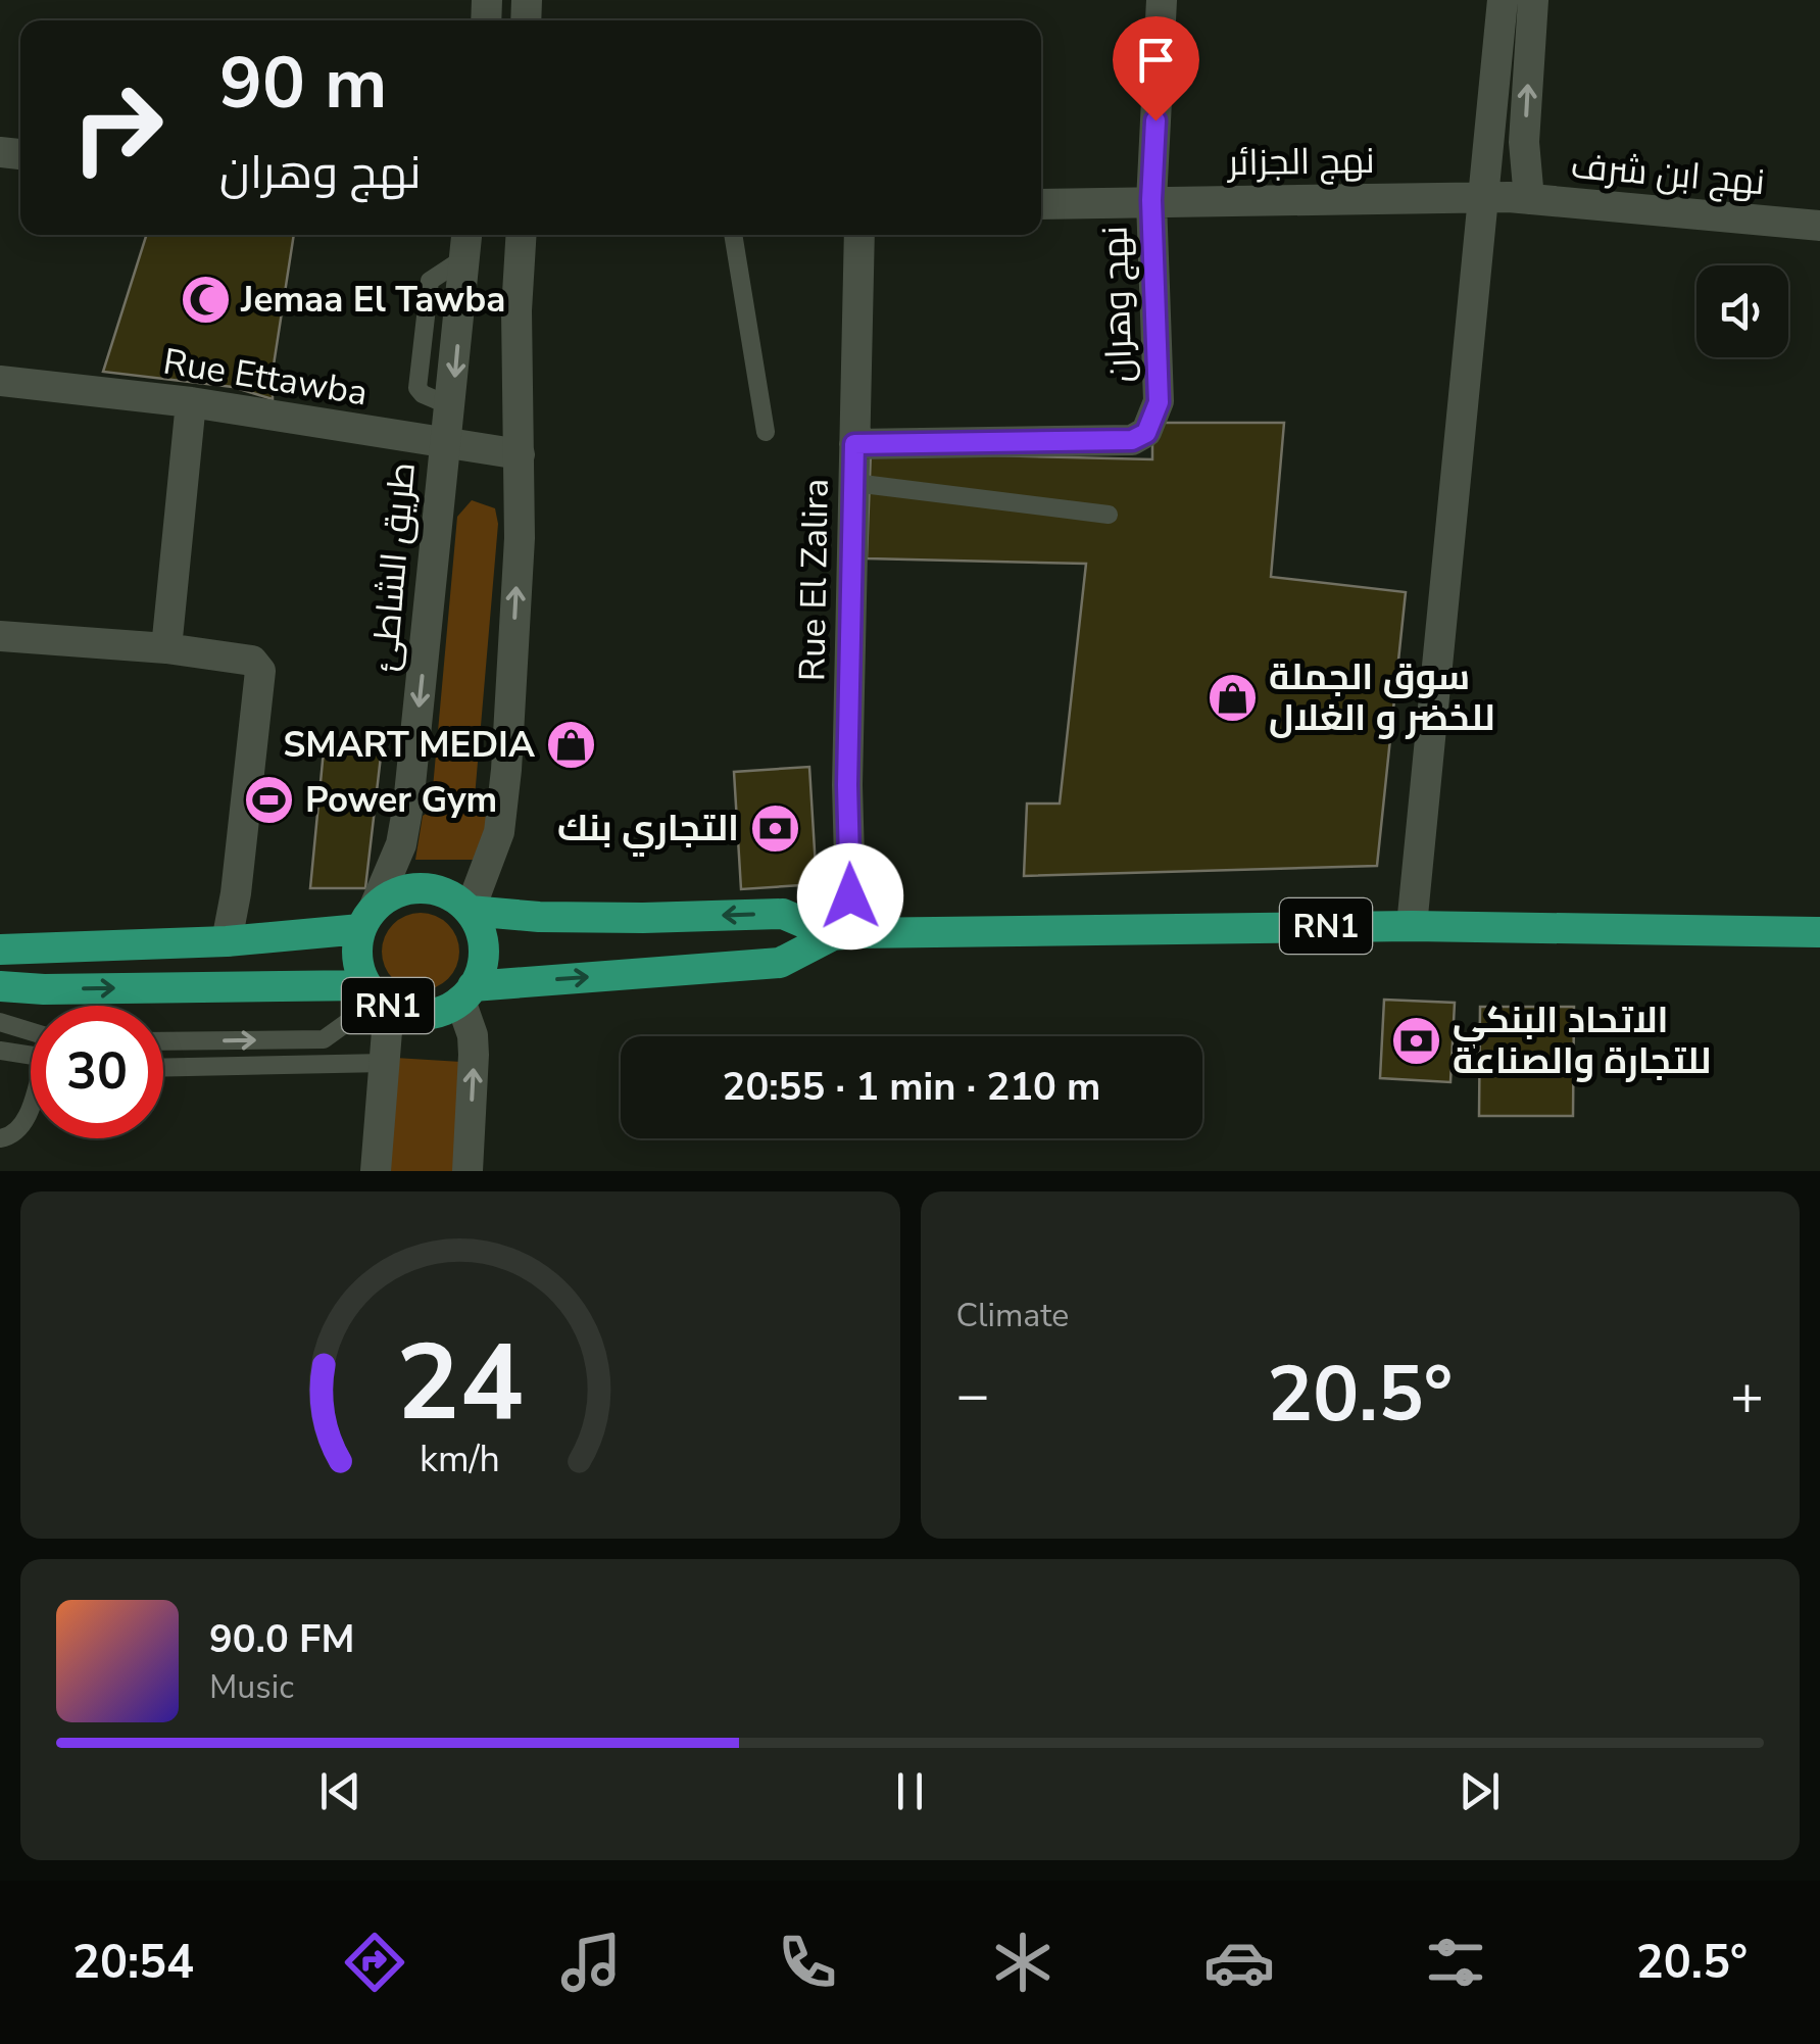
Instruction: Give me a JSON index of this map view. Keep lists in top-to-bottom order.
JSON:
{
  "streets": {
    "main road": ["RN1"],
    "street": [
      "نهج الجزائر",
      "نهج ابن شرف",
      "نهج وهران",
      "Rue Ettawba",
      "طريق الشاطئ",
      "Rue El Zalira"
    ]
  },
  "crossings": [
    ["نهج الجزائر", "نهج ابن شرف"],
    ["نهج الجزائر", "نهج وهران"],
    ["نهج وهران", "Rue El Zalira"],
    ["Rue Ettawba", "طريق الشاطئ"],
    ["طريق الشاطئ", "RN1"],
    ["Rue El Zalira", "RN1"]
  ],
  "places": {
    "mosque": ["Jemaa El Tawba"],
    "shop": ["سوق الجملة للخضر و الغلال", "SMART MEDIA"],
    "sports": ["Power Gym"],
    "bank": ["التجاري بنك", "الاتحاد البنكي للتجارة والصناعة"]
  },
  "page": {
    "turn": ["90 m", "نهج وهران"],
    "limit": "30",
    "trip": "20:55 · 1 min · 210 m",
    "tile": "Climate",
    "heat": ["−", "20.5°", "+"],
    "song": ["90.0 FM", "Music"],
    "tabs": ["20:54", "20.5°"],
    "gauge": ["24", "km/h"]
  }
}
